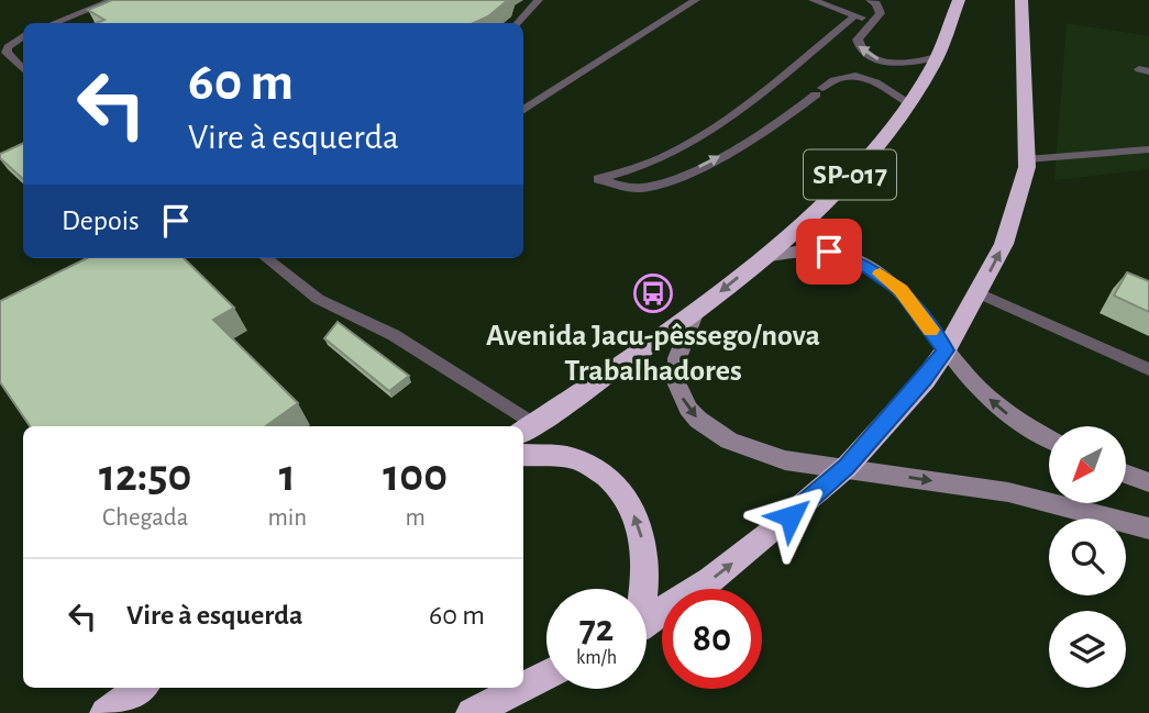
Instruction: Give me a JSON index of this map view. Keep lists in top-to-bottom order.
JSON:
{
  "streets": {
    "highway": ["SP-017"]
  },
  "places": {
    "bus stop": ["Avenida Jacu-pêssego/nova Trabalhadores"]
  },
  "north": "bottom left",
  "page": {
    "turn": ["60 m", "Vire à esquerda"],
    "then": "Depois",
    "eta": [
      "12:50",
      "Chegada",
      "1",
      "min",
      "100",
      "m"
    ],
    "list": [
      {
        "name": "Vire à esquerda",
        "value": "60 m"
      }
    ],
    "speed": "72 km/h",
    "limit": "80"
  }
}
